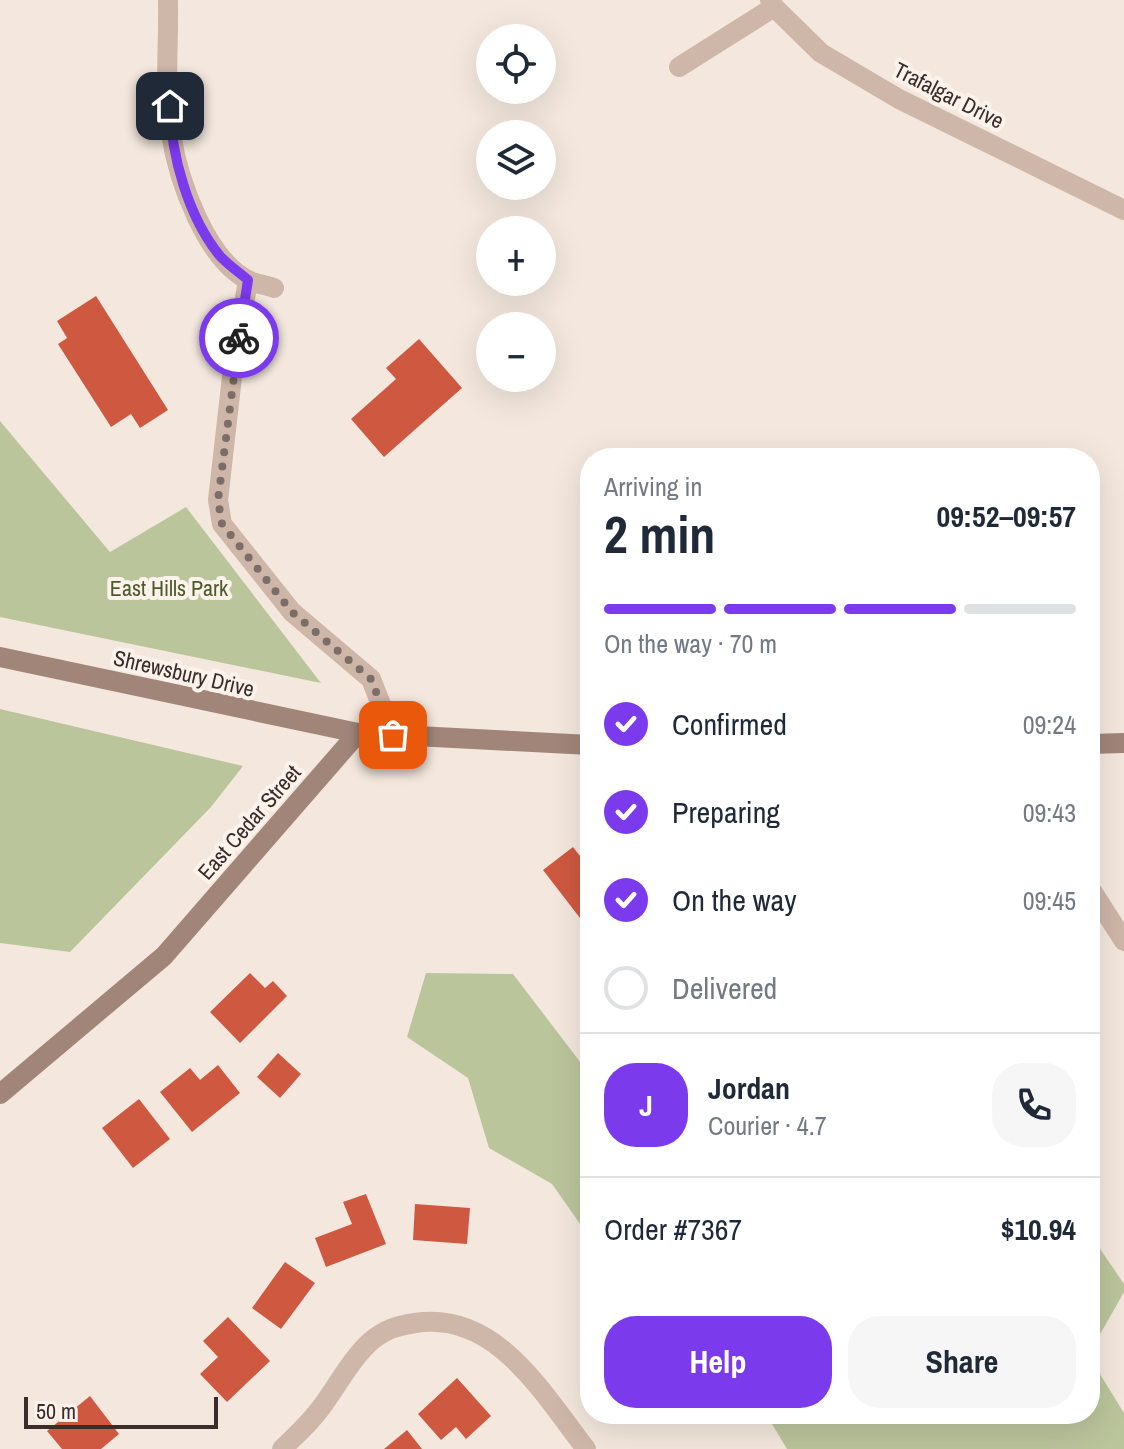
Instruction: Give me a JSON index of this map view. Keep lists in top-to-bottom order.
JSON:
{
  "streets": {
    "main road": ["Shrewsbury Drive", "East Cedar Street"],
    "street": ["Trafalgar Drive"]
  },
  "crossings": [
    ["Shrewsbury Drive", "East Cedar Street"]
  ],
  "parks": ["East Hills Park"],
  "scale_bar": "50 m",
  "page": {
    "map_buttons": ["+", "−"],
    "heading": ["2 min", "Arriving in", "09:52–09:57"],
    "panel": [
      "Jordan",
      "Courier · 4.7",
      "Order #7367",
      "$10.94"
    ],
    "bar": "On the way · 70 m",
    "list": [
      ["Confirmed", "09:24"],
      ["Preparing", "09:43"],
      ["On the way", "09:45"],
      "Delivered"
    ],
    "round": "J",
    "buttons": ["Help", "Share"],
    "scale": "50 m"
  }
}
